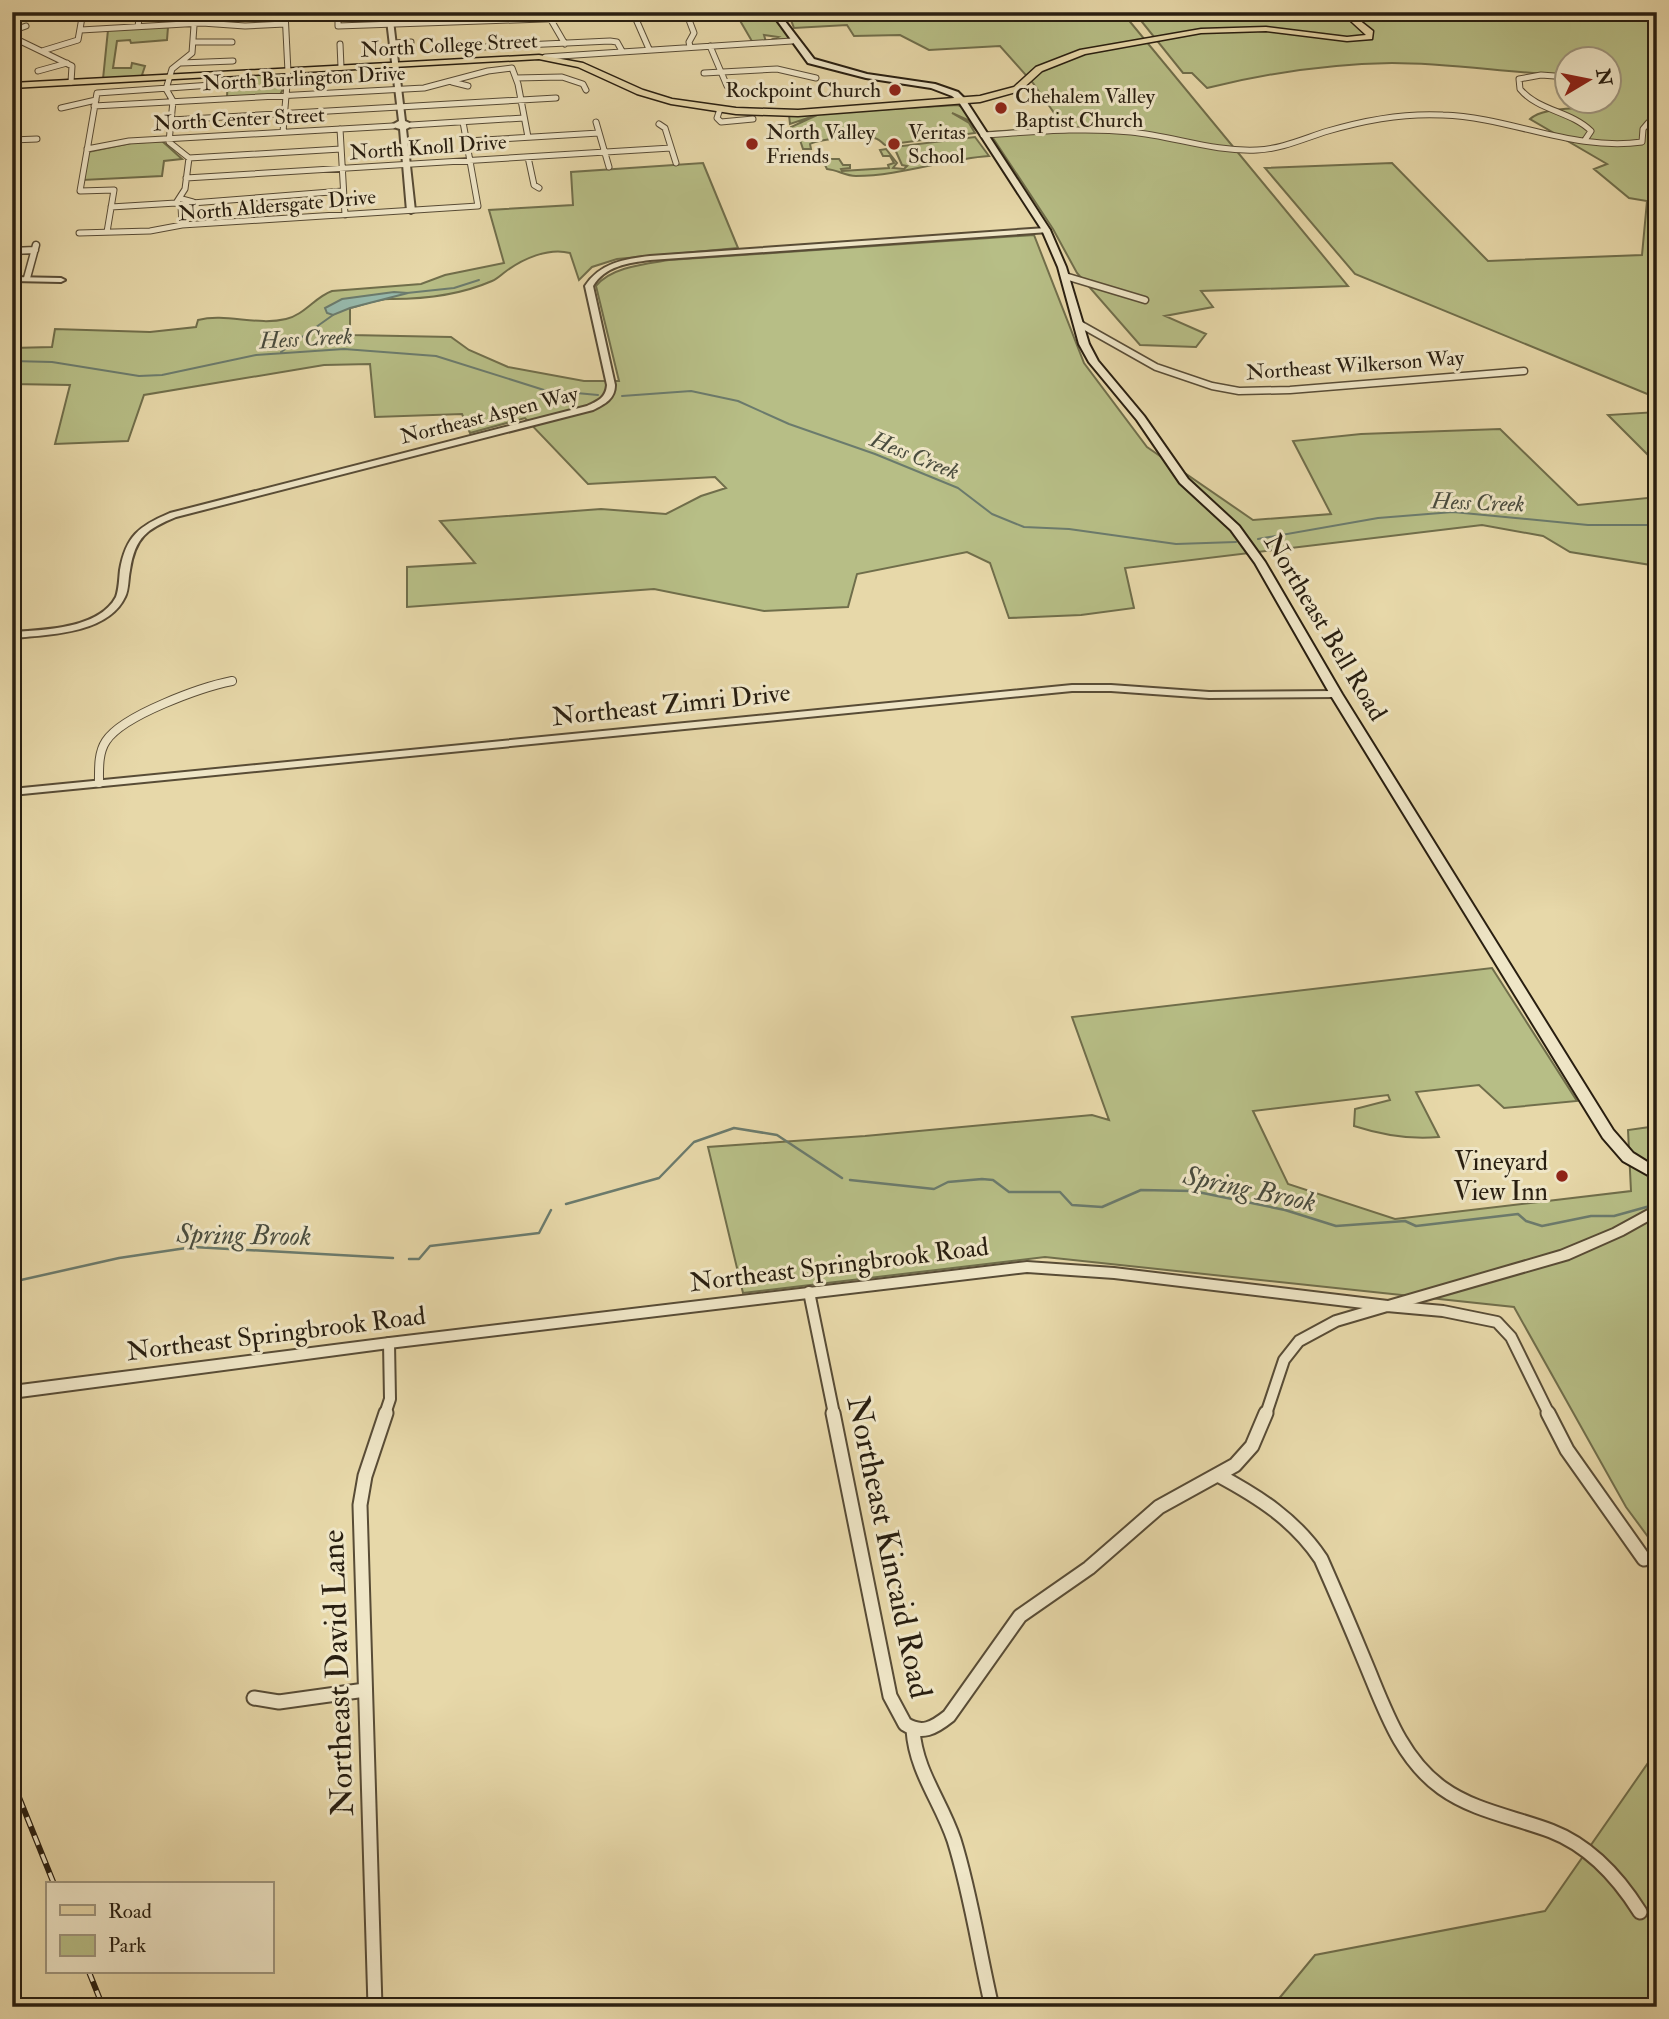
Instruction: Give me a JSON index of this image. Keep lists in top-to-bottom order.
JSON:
{
  "streets": {
    "main road": ["North College Street", "Northeast Bell Road"],
    "street": [
      "North Burlington Drive",
      "North Center Street",
      "North Knoll Drive",
      "North Aldersgate Drive",
      "Northeast Wilkerson Way",
      "Northeast Aspen Way",
      "Northeast Zimri Drive",
      "Northeast Springbrook Road",
      "Northeast Kincaid Road",
      "Northeast David Lane"
    ]
  },
  "crossings": [
    ["North College Street", "Northeast Bell Road"],
    ["North Knoll Drive", "North Aldersgate Drive"],
    ["Northeast Wilkerson Way", "Northeast Bell Road"],
    ["Northeast Aspen Way", "Northeast Bell Road"],
    ["Northeast Bell Road", "Northeast Zimri Drive"],
    ["Northeast Springbrook Road", "Northeast Kincaid Road"],
    ["Northeast Springbrook Road", "Northeast David Lane"]
  ],
  "water": ["Hess Creek", "Spring Brook"],
  "places": [
    "Rockpoint Church",
    "Chehalem Valley Baptist Church",
    "North Valley Friends",
    "Veritas School",
    "Vineyard View Inn"
  ],
  "legend": ["Road", "Park"],
  "north": "right"
}
